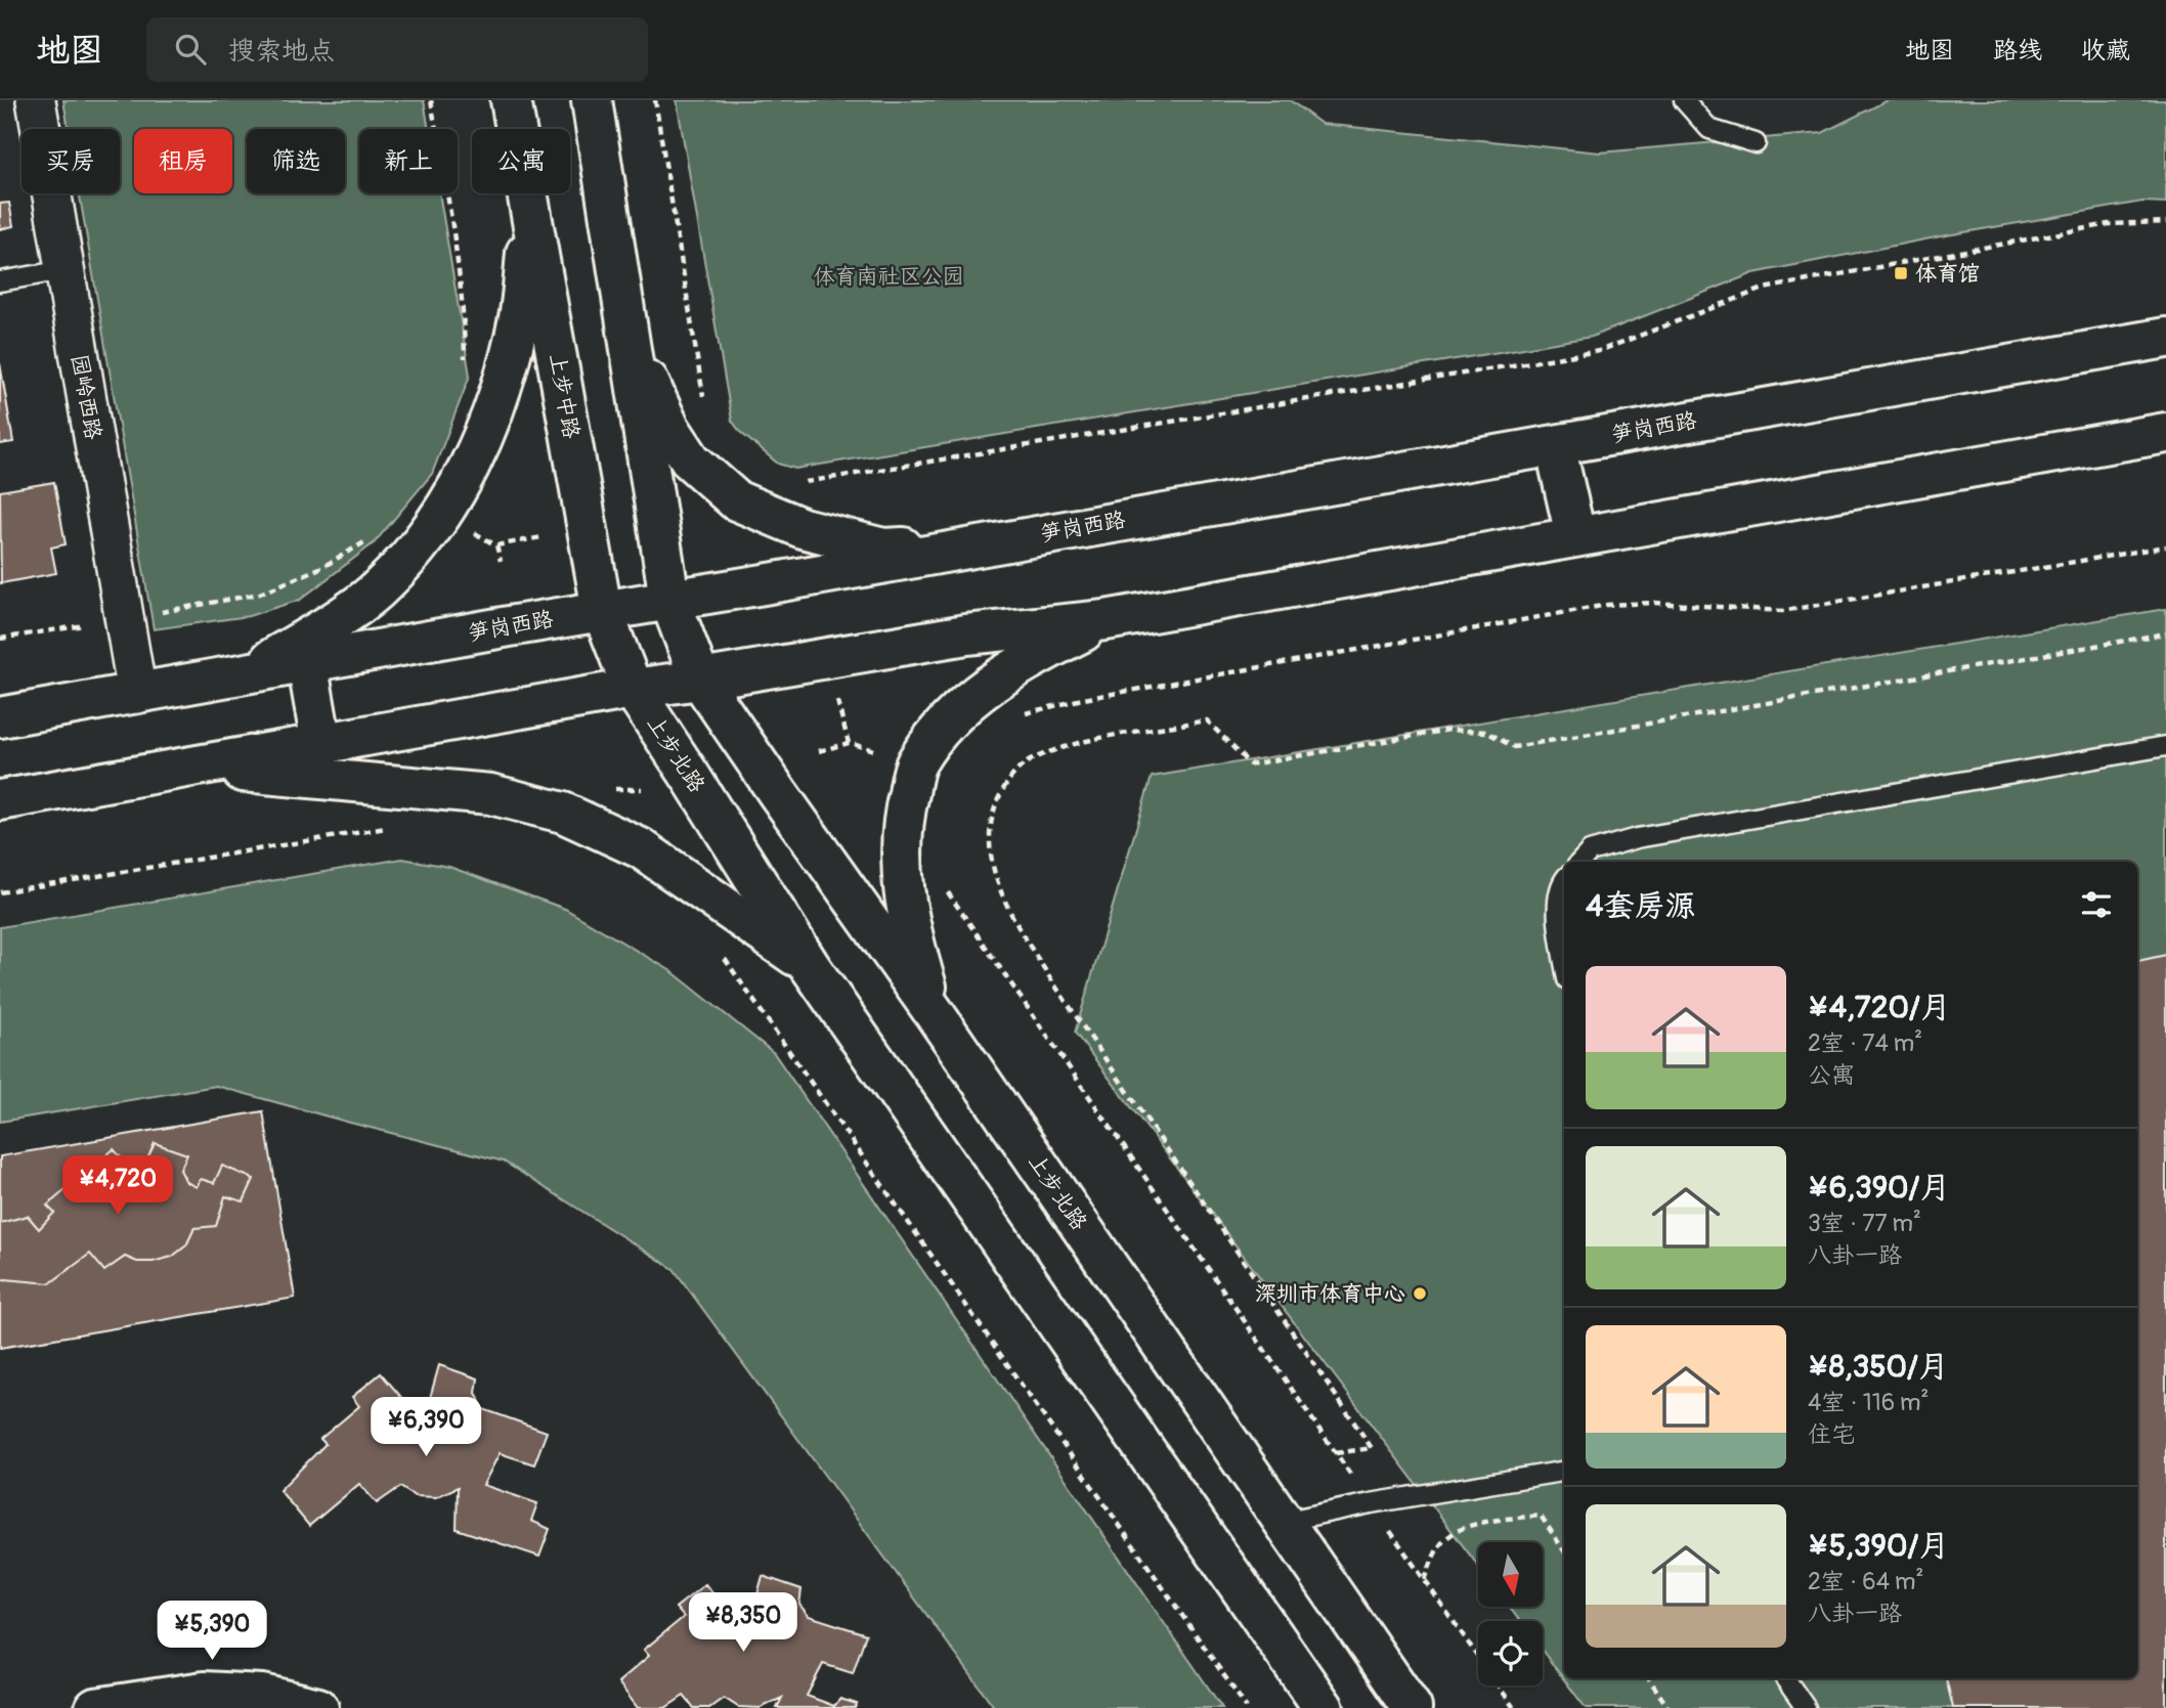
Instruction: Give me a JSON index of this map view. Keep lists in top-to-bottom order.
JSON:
{
  "streets": {
    "main road": ["上步中路", "笋岗西路", "上步北路"],
    "street": ["园岭西路"]
  },
  "crossings": [
    ["上步中路", "笋岗西路"],
    ["上步中路", "上步北路"],
    ["园岭西路", "笋岗西路"]
  ],
  "parks": ["体育南社区公园"],
  "places": {
    "transit": ["体育馆"],
    "other": ["深圳市体育中心"]
  },
  "north": "bottom",
  "page": {
    "header": "地图",
    "search": "搜索地点",
    "nav": ["地图", "路线", "收藏"],
    "chip": [
      "买房",
      "租房",
      "筛选",
      "新上",
      "公寓"
    ],
    "heading": "4套房源",
    "list": [
      {
        "name": "¥4,720/月",
        "note": "2室 · 74 m² · 公寓"
      },
      {
        "name": "¥6,390/月",
        "note": "3室 · 77 m² · 八卦一路"
      },
      {
        "name": "¥8,350/月",
        "note": "4室 · 116 m² · 住宅"
      },
      {
        "name": "¥5,390/月",
        "note": "2室 · 64 m² · 八卦一路"
      }
    ],
    "price": [
      "¥4,720",
      "¥6,390",
      "¥8,350",
      "¥5,390"
    ]
  }
}
